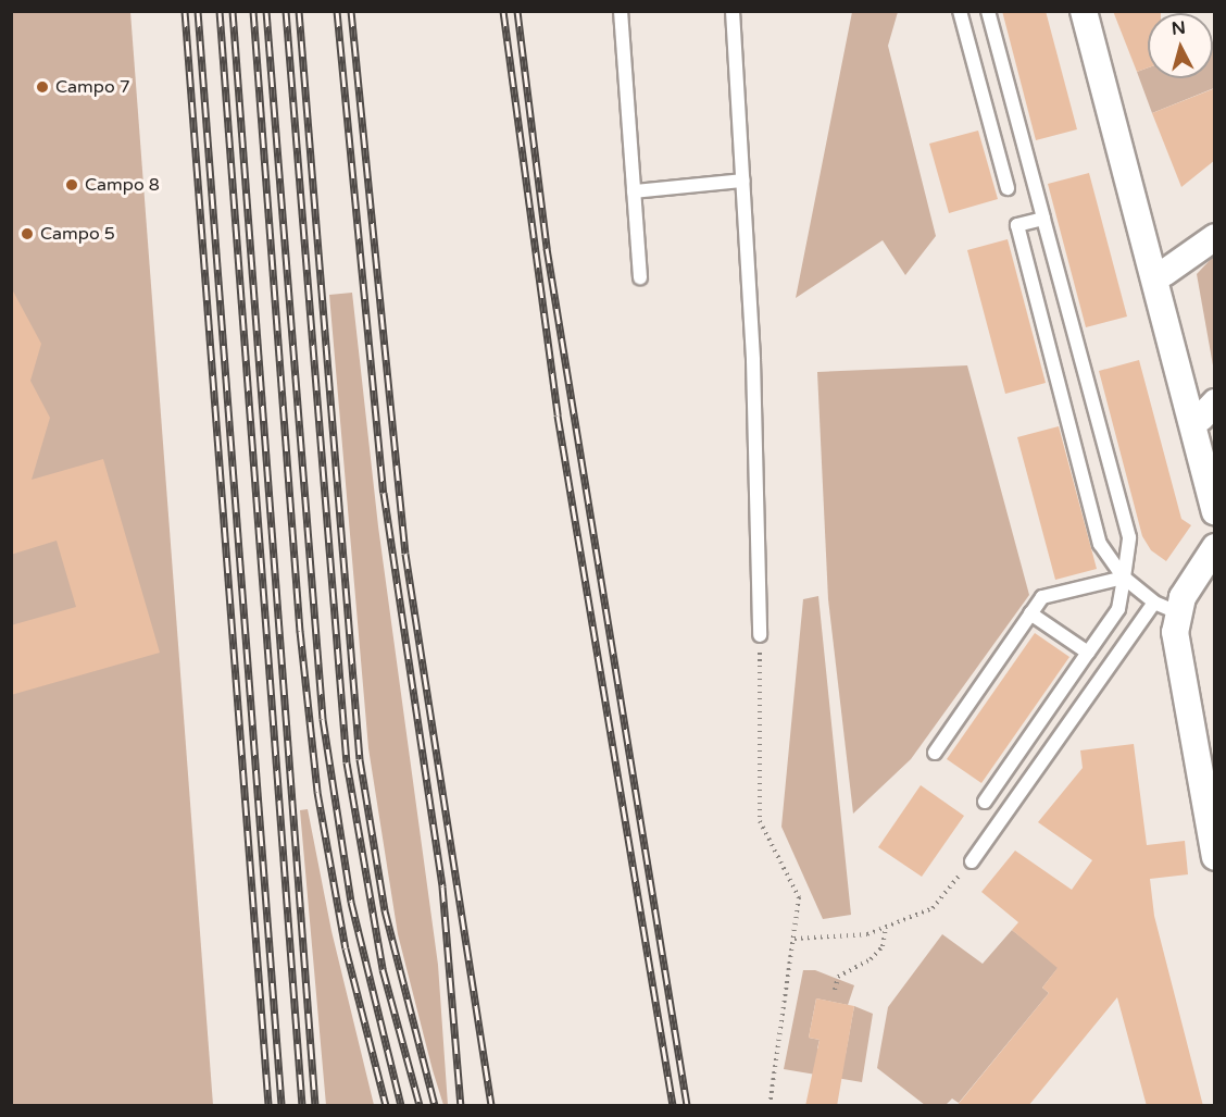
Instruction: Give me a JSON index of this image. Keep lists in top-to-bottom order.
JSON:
{
  "places": ["Campo 7", "Campo 8", "Campo 5"],
  "north": "top"
}
